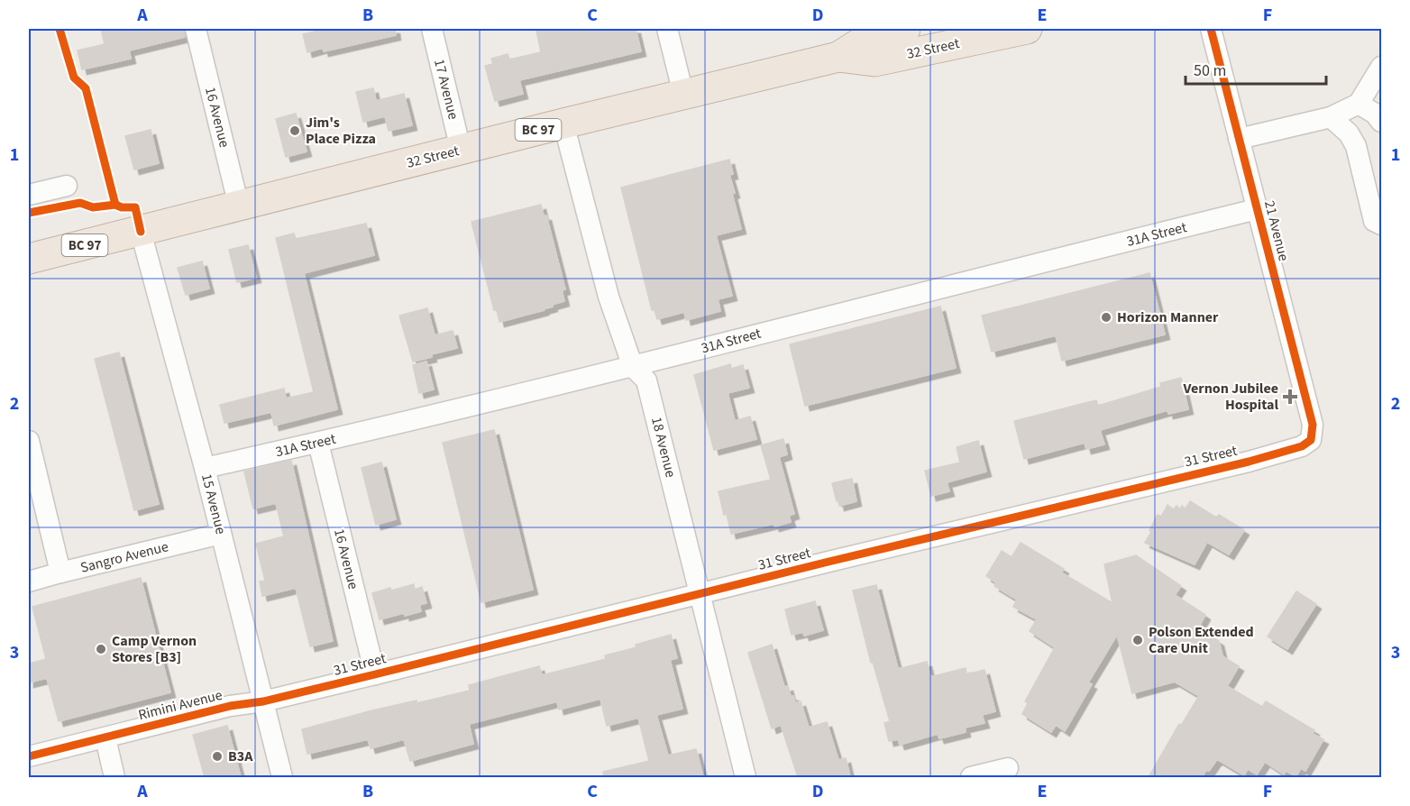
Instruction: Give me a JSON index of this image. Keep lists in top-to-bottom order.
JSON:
{
  "streets": {
    "highway": ["32 Street", "BC 97"],
    "street": [
      "17 Avenue",
      "16 Avenue",
      "21 Avenue",
      "31A Street",
      "18 Avenue",
      "31 Street",
      "15 Avenue",
      "Sangro Avenue",
      "Rimini Avenue"
    ]
  },
  "crossings": [
    ["32 Street", "17 Avenue"],
    ["32 Street", "16 Avenue"],
    ["32 Street", "18 Avenue"],
    ["32 Street", "15 Avenue"],
    ["16 Avenue", "31A Street"],
    ["16 Avenue", "31 Street"],
    ["21 Avenue", "31A Street"],
    ["21 Avenue", "31 Street"],
    ["31A Street", "18 Avenue"],
    ["31A Street", "15 Avenue"],
    ["18 Avenue", "31 Street"],
    ["31 Street", "15 Avenue"],
    ["31 Street", "Rimini Avenue"],
    ["15 Avenue", "Sangro Avenue"],
    ["15 Avenue", "Rimini Avenue"]
  ],
  "places": {
    "other": [
      "Jim's Place Pizza",
      "Horizon Manner",
      "Polson Extended Care Unit",
      "Camp Vernon Stores [B3]",
      "B3A"
    ],
    "health": ["Vernon Jubilee Hospital"]
  },
  "scale_bar": "50 m",
  "grid": {
    "columns": [
      "A",
      "B",
      "C",
      "D",
      "E",
      "F"
    ],
    "rows": ["1", "2", "3"]
  }
}
